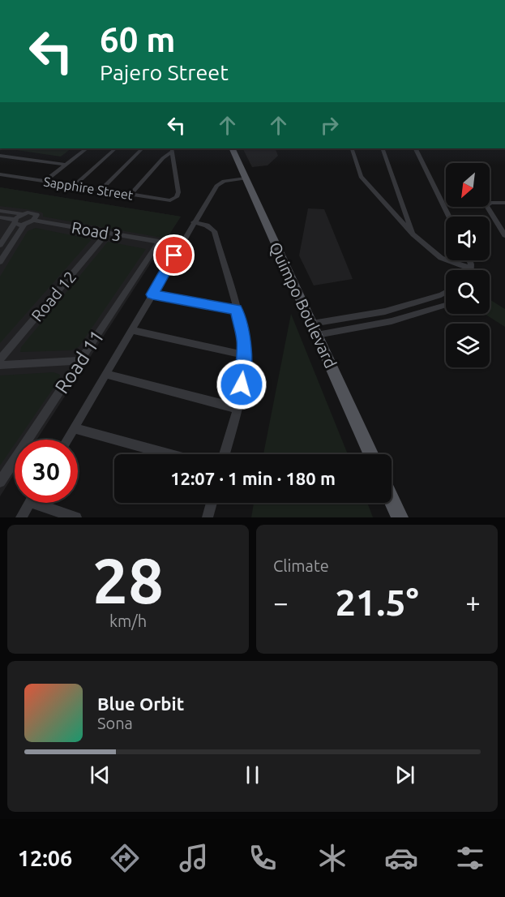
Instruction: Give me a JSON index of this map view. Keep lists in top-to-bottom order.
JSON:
{
  "streets": {
    "main road": ["Quimpo Boulevard"],
    "street": [
      "Sapphire Street",
      "Road 3",
      "Road 12",
      "Road 11"
    ]
  },
  "crossings": [
    ["Road 3", "Road 12"],
    ["Road 3", "Road 11"]
  ],
  "north": "bottom left",
  "page": {
    "turn": ["60 m", "Pajero Street"],
    "limit": "30",
    "trip": "12:07 · 1 min · 180 m",
    "tile": [
      ["28", "km/h"],
      "Climate"
    ],
    "heat": ["−", "21.5°", "+"],
    "song": ["Blue Orbit", "Sona"],
    "tabs": "12:06"
  }
}
